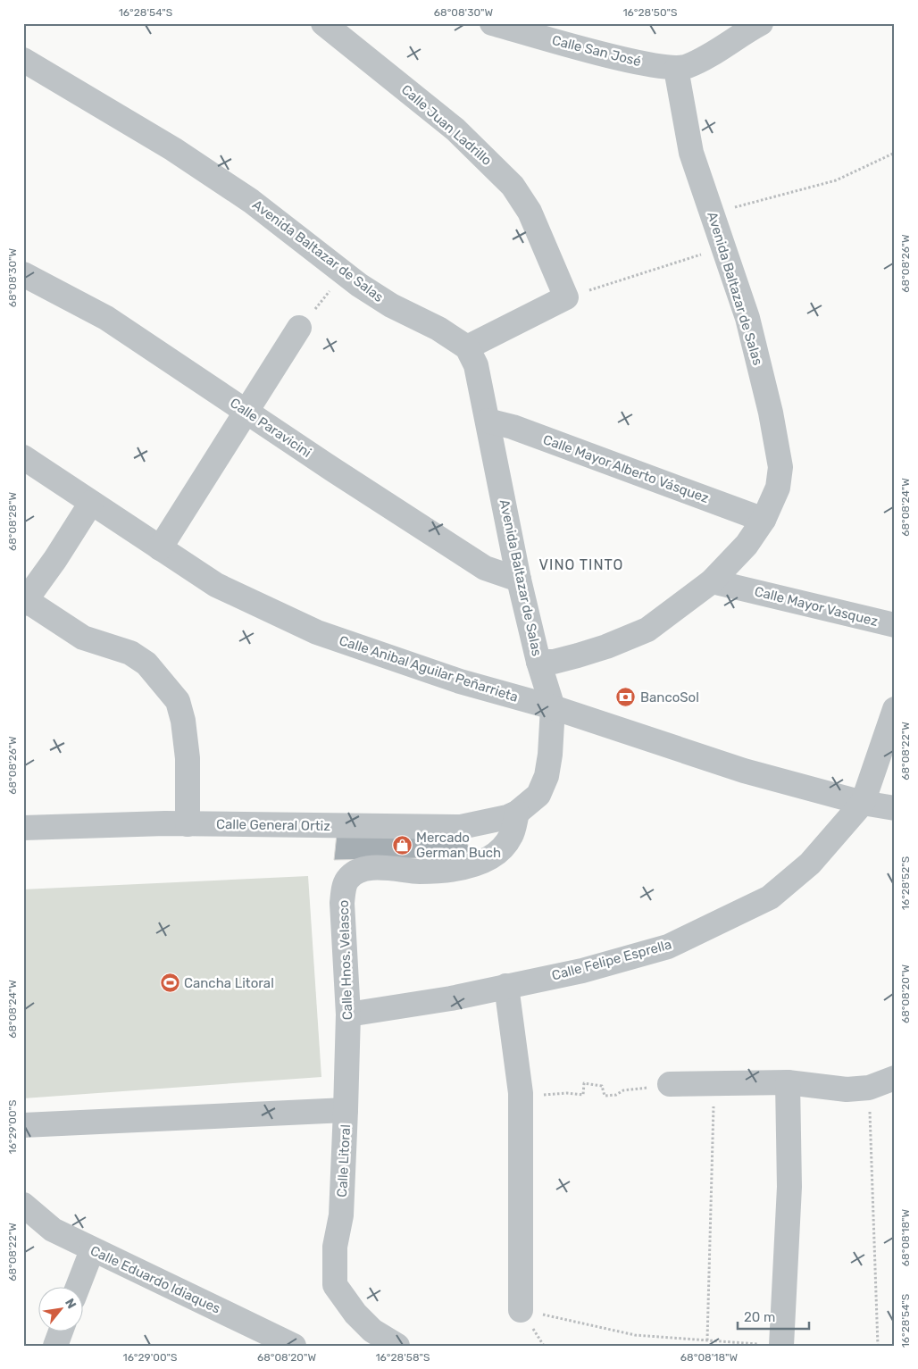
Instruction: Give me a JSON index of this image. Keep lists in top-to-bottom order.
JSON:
{
  "streets": {
    "street": [
      "Calle San José",
      "Calle Juan Ladrillo",
      "Avenida Baltazar de Salas",
      "Calle Paravicini",
      "Calle Mayor Alberto Vásquez",
      "Calle Mayor Vasquez",
      "Calle Anibal Aguilar Peñarrieta",
      "Calle General Ortiz",
      "Calle Hnos. Velasco",
      "Calle Felipe Esprella",
      "Calle Litoral",
      "Calle Eduardo Idiaques"
    ]
  },
  "crossings": [
    ["Calle San José", "Avenida Baltazar de Salas"],
    ["Avenida Baltazar de Salas", "Calle Paravicini"],
    ["Avenida Baltazar de Salas", "Calle Mayor Alberto Vásquez"],
    ["Avenida Baltazar de Salas", "Calle Mayor Vasquez"],
    ["Avenida Baltazar de Salas", "Calle General Ortiz"],
    ["Calle Anibal Aguilar Peñarrieta", "Calle General Ortiz"],
    ["Calle Anibal Aguilar Peñarrieta", "Calle Felipe Esprella"],
    ["Calle General Ortiz", "Calle Hnos. Velasco"],
    ["Calle Hnos. Velasco", "Calle Felipe Esprella"],
    ["Calle Hnos. Velasco", "Calle Litoral"]
  ],
  "districts": ["VINO TINTO"],
  "places": {
    "bank": ["BancoSol"],
    "shop": ["Mercado German Buch"],
    "sports": ["Cancha Litoral"]
  },
  "scale_bar": "20 m",
  "north": "top right",
  "coordinates": [
    "16°28'54\"S",
    "68°08'30\"W",
    "16°28'50\"S",
    "68°08'26\"W",
    "68°08'24\"W",
    "68°08'28\"W",
    "68°08'22\"W",
    "16°28'52\"S",
    "68°08'20\"W",
    "16°29'00\"S",
    "68°08'18\"W",
    "16°28'58\"S"
  ]
}
